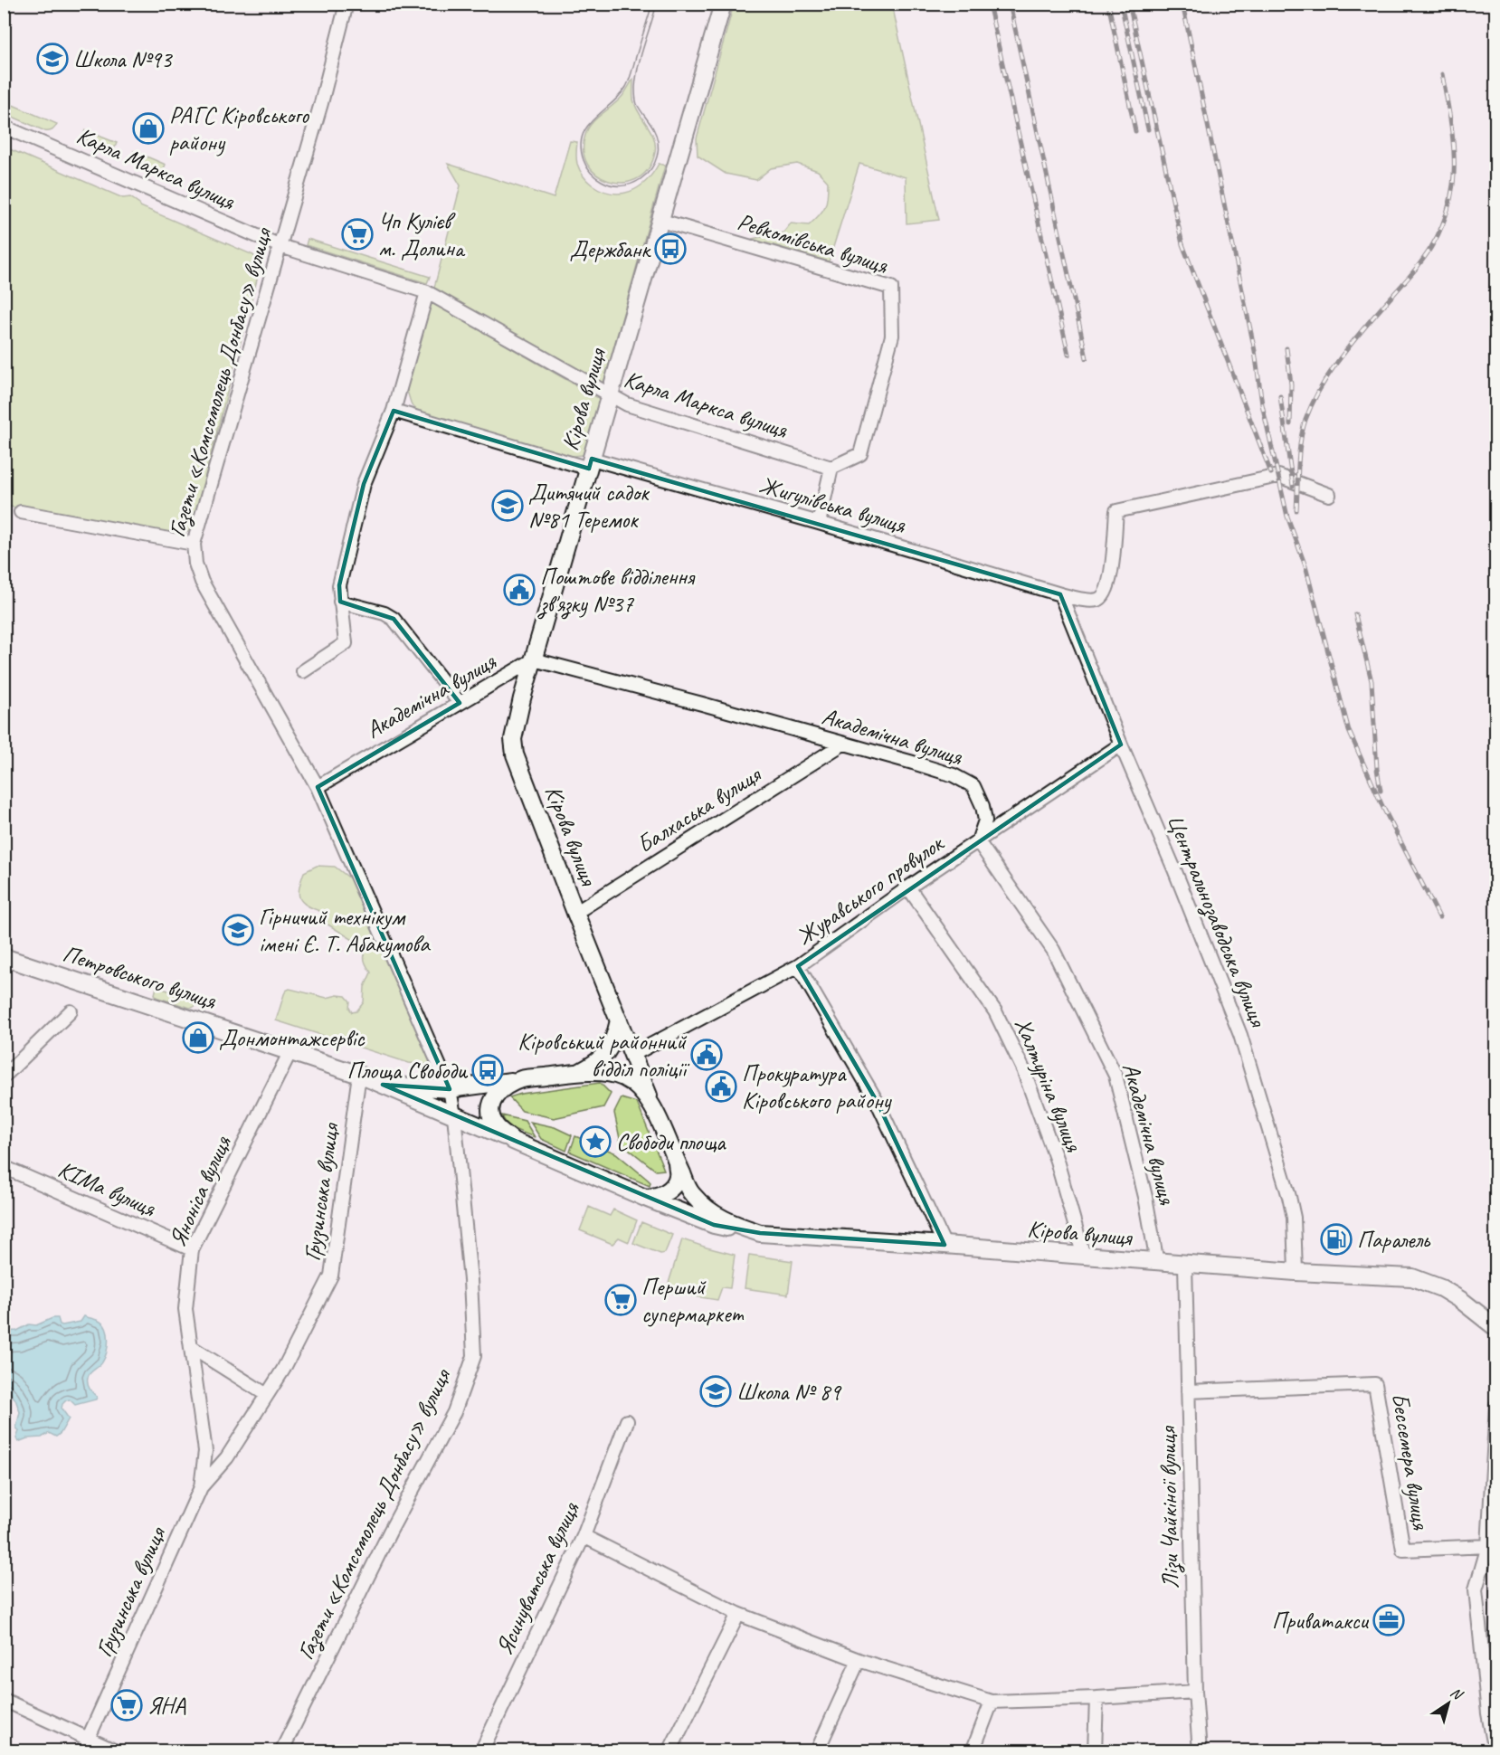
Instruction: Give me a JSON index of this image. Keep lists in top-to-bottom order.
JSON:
{
  "streets": {
    "main road": ["Кірова вулиця", "Петровського вулиця"],
    "street": [
      "Карла Маркса вулиця",
      "Ревкомівська вулиця",
      "Газети «Комсомолець Донбасу» вулиця",
      "Жигулівська вулиця",
      "Академічна вулиця",
      "Балхаська вулиця",
      "Журавського провулок",
      "Центральнозаводська вулиця",
      "Халтуріна вулиця",
      "КІМа вулиця",
      "Яноніса вулиця",
      "Грузинська вулиця",
      "Бессемера вулиця",
      "Лізи Чайкіної вулиця",
      "Ясинуватська вулиця"
    ]
  },
  "crossings": [
    ["Карла Маркса вулиця", "Ревкомівська вулиця"],
    ["Карла Маркса вулиця", "Газети «Комсомолець Донбасу» вулиця"],
    ["Карла Маркса вулиця", "Кірова вулиця"],
    ["Ревкомівська вулиця", "Кірова вулиця"],
    ["Газети «Комсомолець Донбасу» вулиця", "Академічна вулиця"],
    ["Кірова вулиця", "Жигулівська вулиця"],
    ["Кірова вулиця", "Академічна вулиця"],
    ["Кірова вулиця", "Балхаська вулиця"],
    ["Кірова вулиця", "Журавського провулок"],
    ["Кірова вулиця", "Центральнозаводська вулиця"],
    ["Кірова вулиця", "Халтуріна вулиця"],
    ["Кірова вулиця", "Лізи Чайкіної вулиця"],
    ["Жигулівська вулиця", "Центральнозаводська вулиця"],
    ["Академічна вулиця", "Балхаська вулиця"],
    ["Академічна вулиця", "Журавського провулок"],
    ["Журавського провулок", "Центральнозаводська вулиця"],
    ["Журавського провулок", "Халтуріна вулиця"],
    ["Петровського вулиця", "Яноніса вулиця"],
    ["Петровського вулиця", "Грузинська вулиця"],
    ["КІМа вулиця", "Яноніса вулиця"],
    ["Яноніса вулиця", "Грузинська вулиця"],
    ["Бессемера вулиця", "Лізи Чайкіної вулиця"]
  ],
  "places": {
    "school or university": [
      "Школа №93",
      "Дитячий садок №81 Теремок",
      "Гірничий технікум імені Є. Т. Абакумова",
      "Школа № 89"
    ],
    "shop": ["РАГС Кіровського району", "Донмонтажсервіс"],
    "supermarket": ["Чп Кулієв м. Долина", "Перший супермаркет", "ЯНА"],
    "bus stop": ["Держбанк", "Площа Свободи"],
    "public building": ["Поштове відділення зв'язку №37", "Кіровський районний відділ поліції", "Прокуратура Кіровського району"],
    "place": ["Свободи площа"],
    "fuel station": ["Паралель"],
    "office": ["Приватакси"]
  },
  "north": "top right"
}
